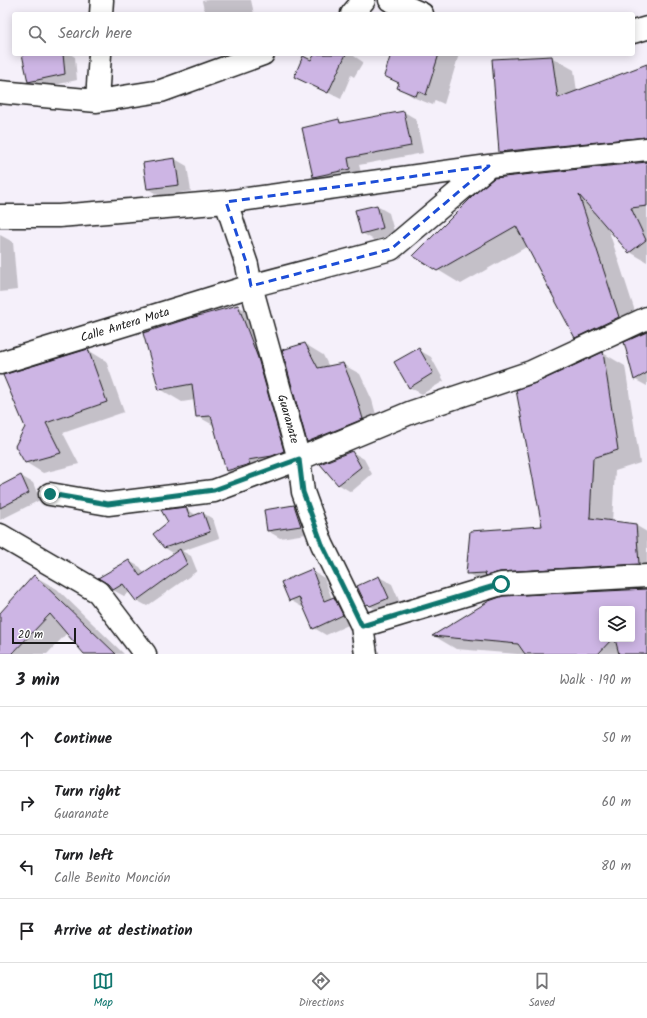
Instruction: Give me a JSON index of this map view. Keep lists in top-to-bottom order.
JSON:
{
  "streets": {
    "street": ["Calle Antera Mota", "Guaranate"]
  },
  "crossings": [
    ["Calle Antera Mota", "Guaranate"]
  ],
  "scale_bar": "20 m",
  "page": {
    "search": "Search here",
    "scale": "20 m",
    "heading": ["3 min", "Walk · 190 m"],
    "list": [
      ["Continue", "50 m"],
      ["Turn right", "Guaranate", "60 m"],
      ["Turn left", "Calle Benito Monción", "80 m"],
      "Arrive at destination"
    ],
    "nav": ["Map", "Directions", "Saved"]
  }
}
